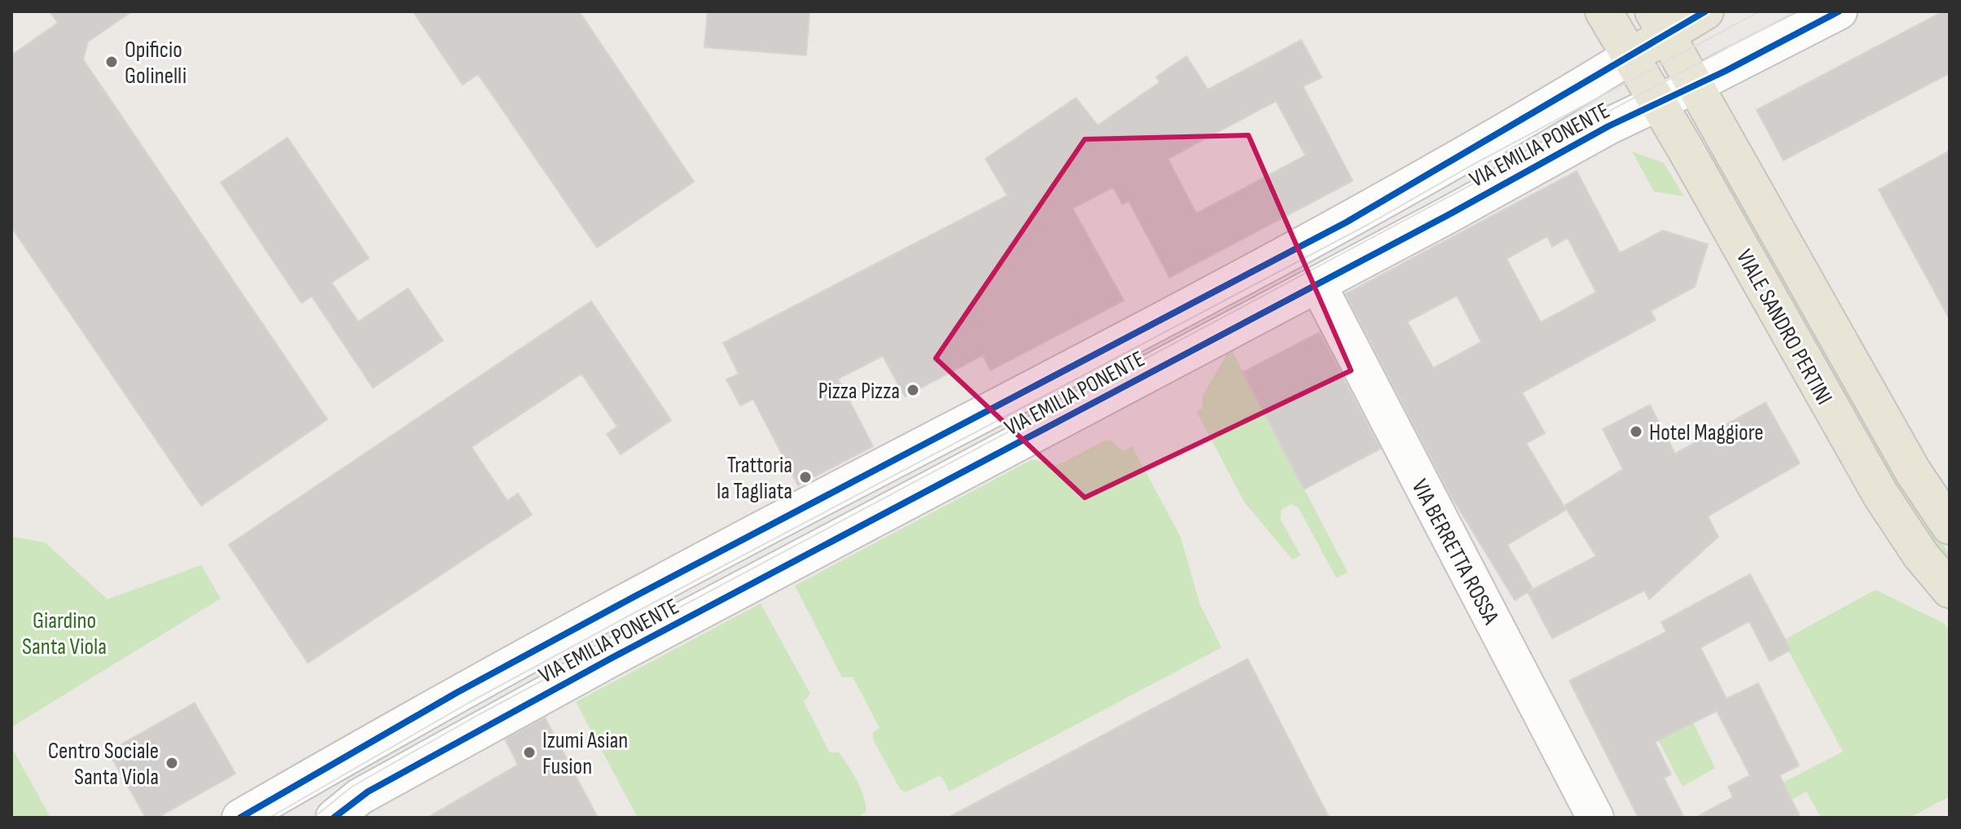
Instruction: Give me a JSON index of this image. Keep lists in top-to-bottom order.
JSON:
{
  "streets": {
    "main road": ["VIA EMILIA PONENTE", "VIALE SANDRO PERTINI", "VIA BERRETTA ROSSA"]
  },
  "crossings": [
    ["VIA EMILIA PONENTE", "VIALE SANDRO PERTINI"],
    ["VIA EMILIA PONENTE", "VIA BERRETTA ROSSA"]
  ],
  "parks": ["Giardino Santa Viola"],
  "places": [
    "Opificio Golinelli",
    "Pizza Pizza",
    "Hotel Maggiore",
    "Trattoria la Tagliata",
    "Izumi Asian Fusion",
    "Centro Sociale Santa Viola"
  ]
}
